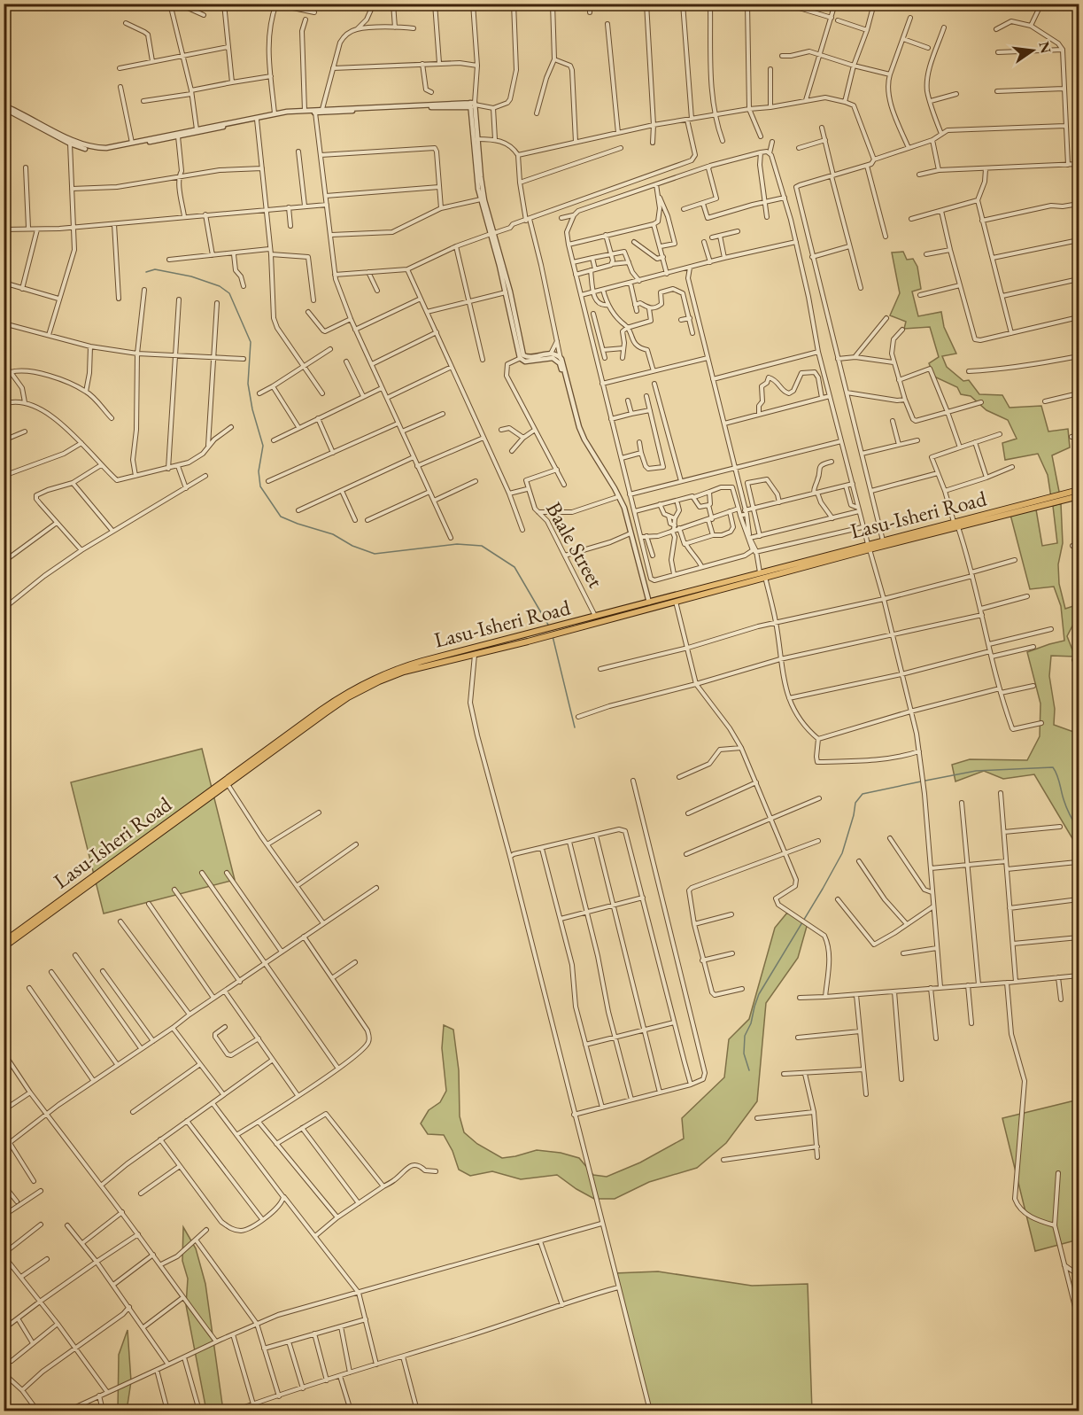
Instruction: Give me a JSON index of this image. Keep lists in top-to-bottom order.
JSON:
{
  "streets": {
    "main road": ["Lasu-Isheri Road"],
    "street": ["Baale Street"]
  },
  "crossings": [
    ["Lasu-Isheri Road", "Baale Street"]
  ],
  "north": "right"
}
